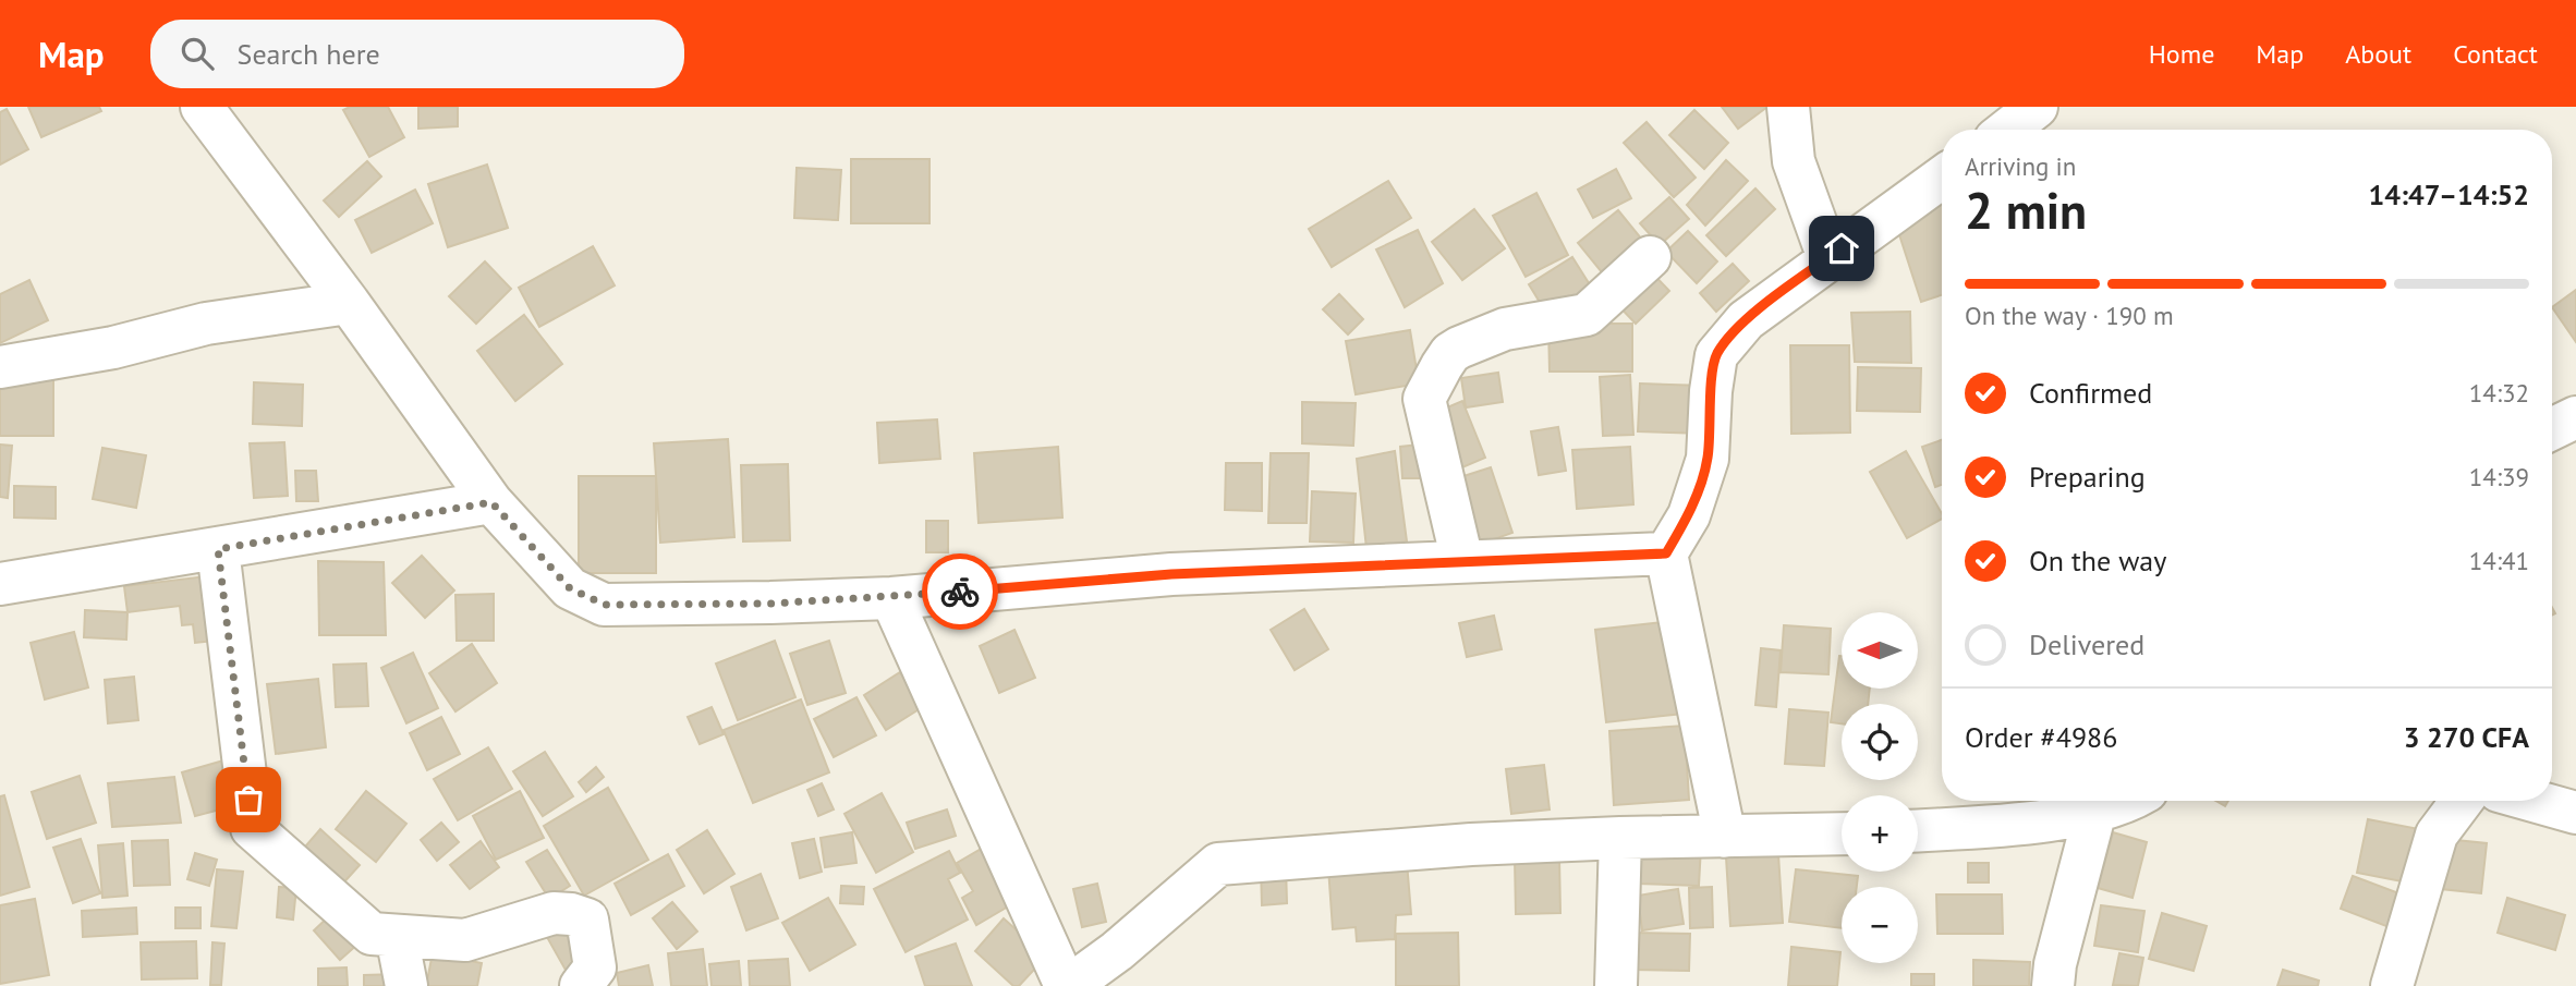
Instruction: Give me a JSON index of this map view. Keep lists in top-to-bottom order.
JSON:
{
  "north": "left",
  "page": {
    "header": "Map",
    "search": "Search here",
    "nav": [
      "Home",
      "Map",
      "About",
      "Contact"
    ],
    "heading": ["2 min", "Arriving in", "14:47–14:52"],
    "panel": ["Order #4986", "3 270 CFA"],
    "bar": "On the way · 190 m",
    "list": [
      ["Confirmed", "14:32"],
      ["Preparing", "14:39"],
      ["On the way", "14:41"],
      "Delivered"
    ],
    "map_buttons": ["+", "−"]
  }
}
